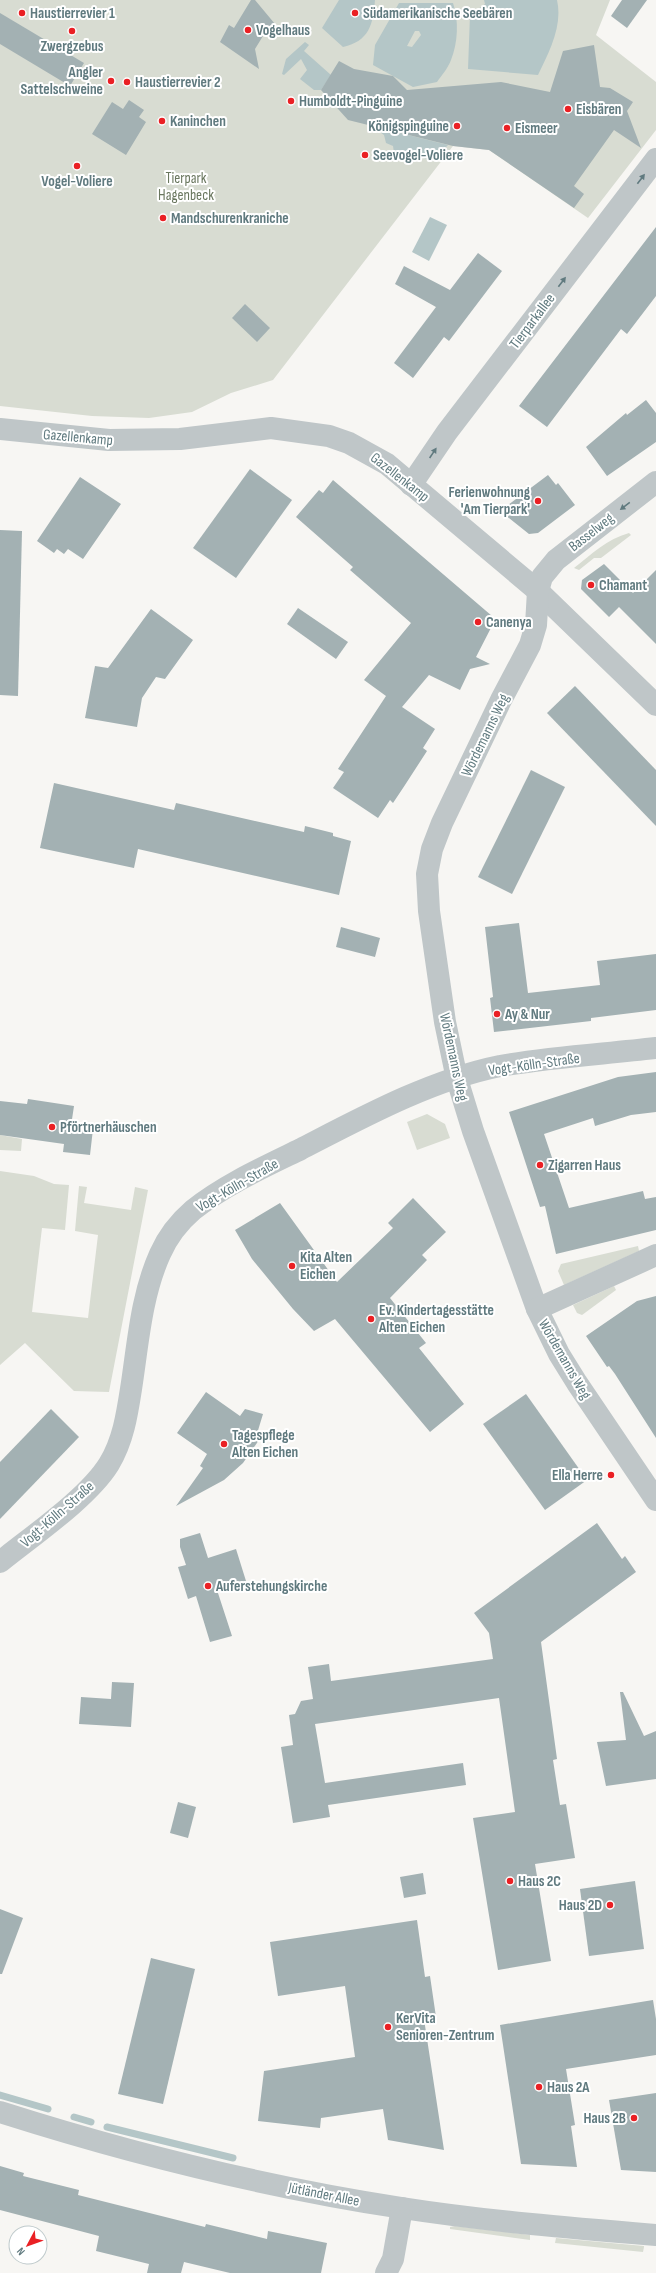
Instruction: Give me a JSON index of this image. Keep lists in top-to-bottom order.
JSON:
{
  "streets": {
    "street": [
      "Tierparkallee",
      "Gazellenkamp",
      "Basselweg",
      "Wördemanns Weg",
      "Vogt-Kölln-Straße",
      "Jütländer Allee"
    ]
  },
  "crossings": [
    ["Tierparkallee", "Gazellenkamp"],
    ["Gazellenkamp", "Basselweg"],
    ["Gazellenkamp", "Wördemanns Weg"],
    ["Basselweg", "Wördemanns Weg"],
    ["Wördemanns Weg", "Vogt-Kölln-Straße"]
  ],
  "one_way": ["Tierparkallee", "Basselweg"],
  "parks": ["Tierpark Hagenbeck"],
  "places": [
    "Haustierrevier 1",
    "Südamerikanische Seebären",
    "Vogelhaus",
    "Zwergzebus",
    "Angler Sattelschweine",
    "Haustierrevier 2",
    "Humboldt-Pinguine",
    "Eisbären",
    "Kaninchen",
    "Königspinguine",
    "Eismeer",
    "Seevogel-Voliere",
    "Vogel-Voliere",
    "Mandschurenkraniche",
    "Ferienwohnung 'Am Tierpark'",
    "Chamant",
    "Canenya",
    "Ay & Nur",
    "Pförtnerhäuschen",
    "Zigarren Haus",
    "Kita Alten Eichen",
    "Ev. Kindertagesstätte Alten Eichen",
    "Tagespflege Alten Eichen",
    "Ella Herre",
    "Auferstehungskirche",
    "Haus 2C",
    "Haus 2D",
    "KerVita Senioren-Zentrum",
    "Haus 2A",
    "Haus 2B"
  ],
  "north": "bottom left"
}
